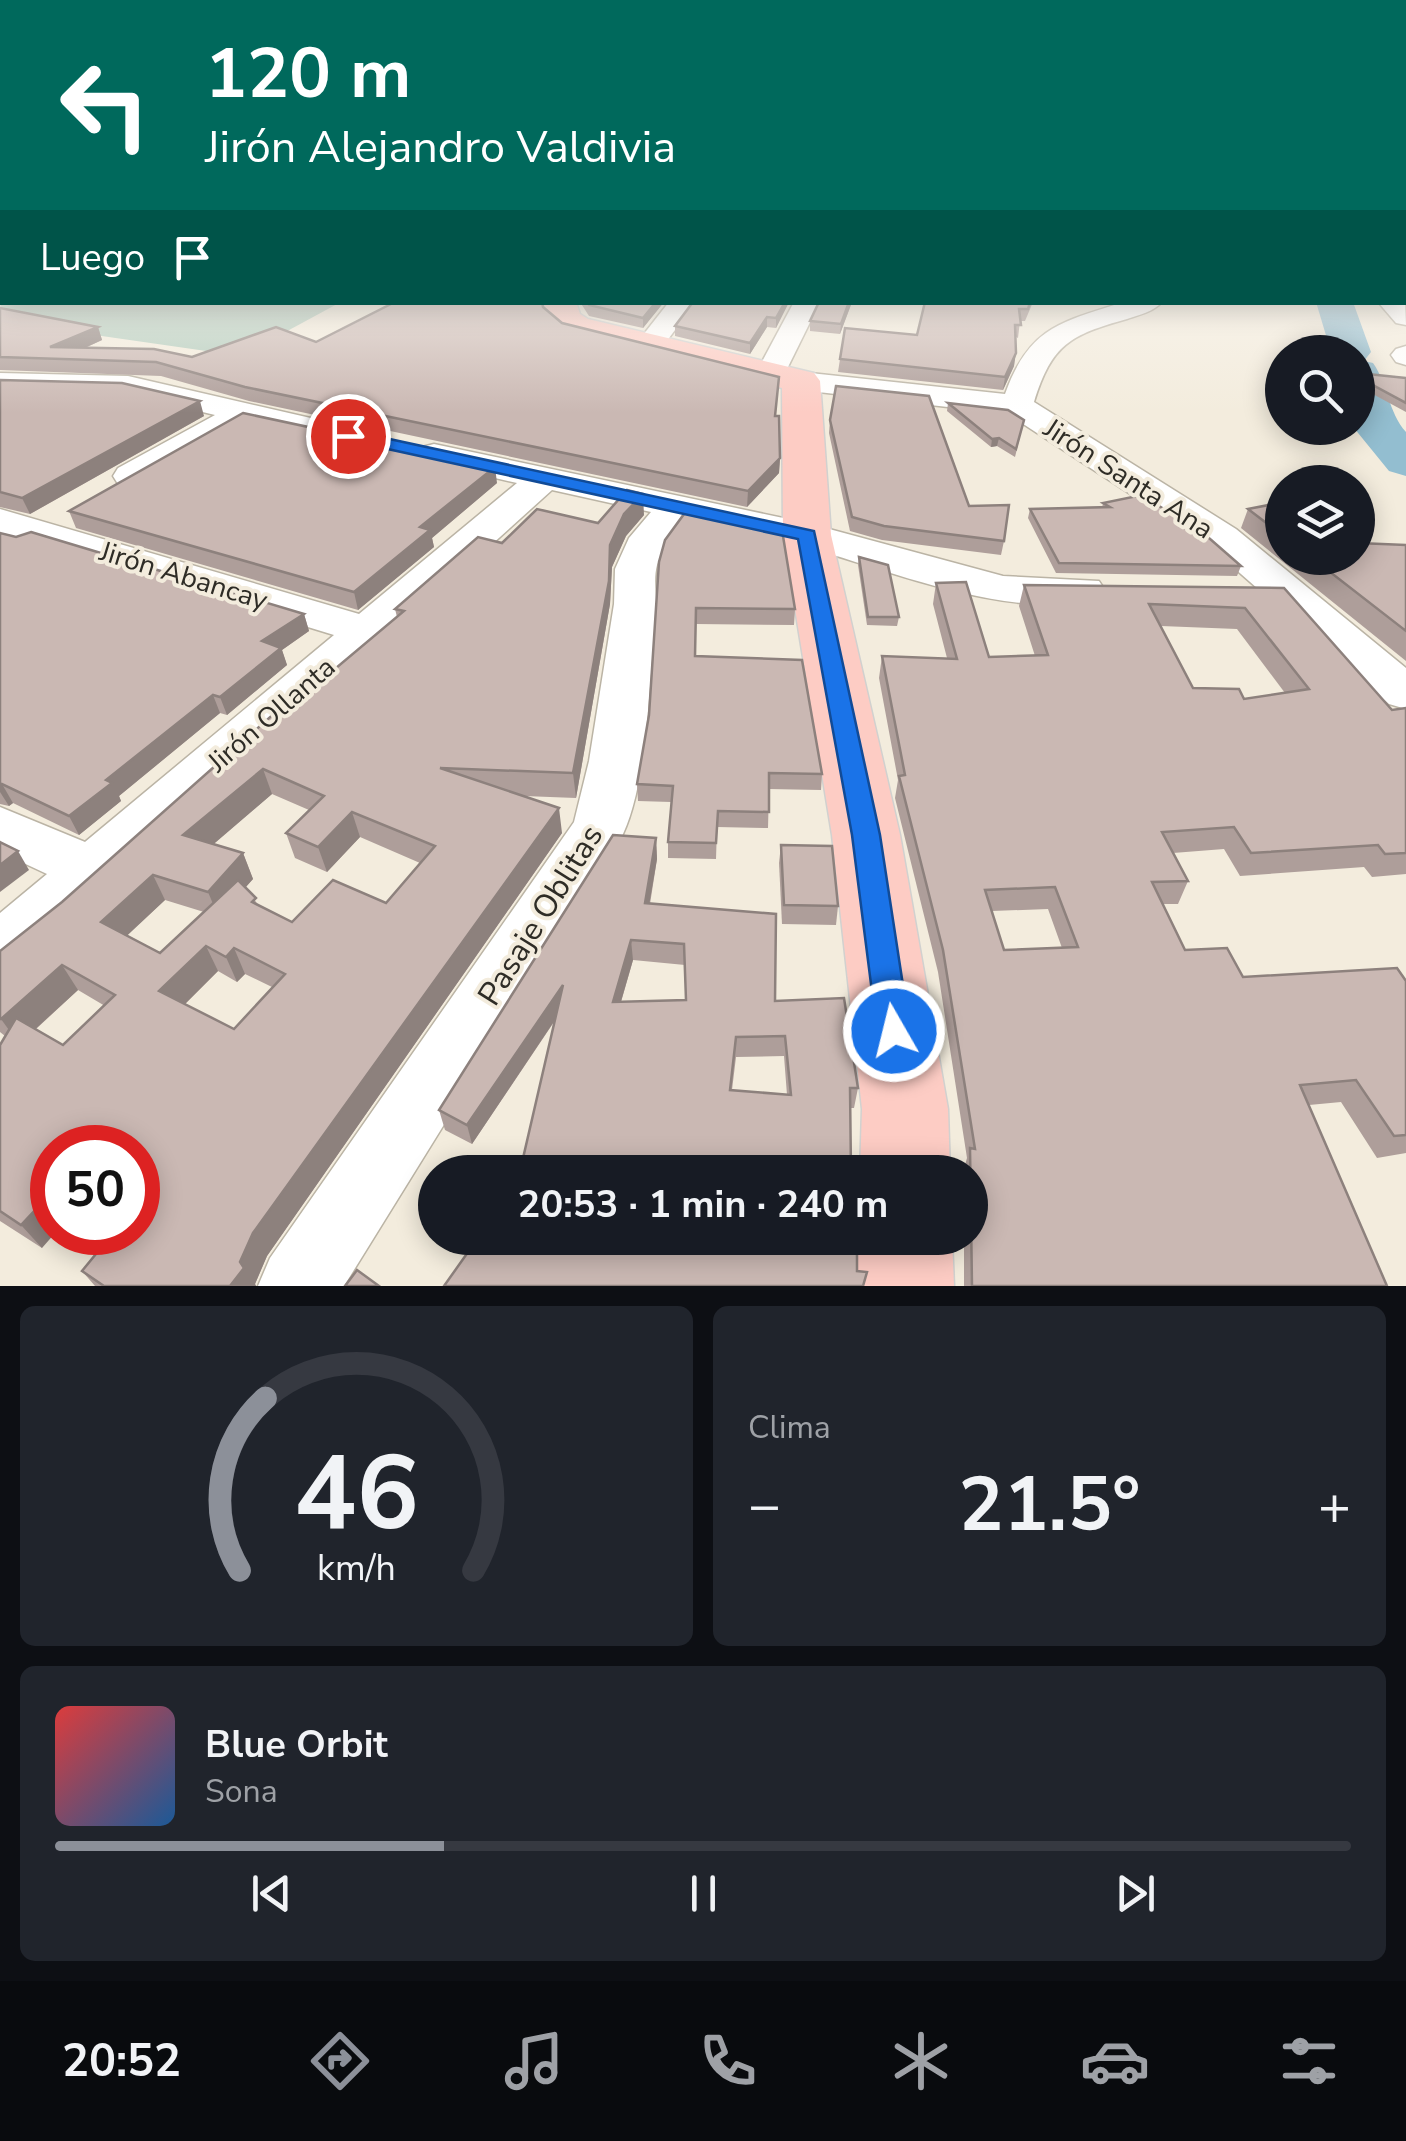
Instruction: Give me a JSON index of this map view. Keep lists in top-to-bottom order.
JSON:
{
  "streets": {
    "street": [
      "Jirón Santa Ana",
      "Jirón Abancay",
      "Jirón Ollanta",
      "Pasaje Oblitas"
    ]
  },
  "crossings": [
    ["Jirón Abancay", "Jirón Ollanta"]
  ],
  "page": {
    "turn": ["120 m", "Jirón Alejandro Valdivia"],
    "then": "Luego",
    "limit": "50",
    "trip": "20:53 · 1 min · 240 m",
    "tile": "Clima",
    "heat": ["−", "21.5°", "+"],
    "song": ["Blue Orbit", "Sona"],
    "tabs": "20:52",
    "gauge": ["46", "km/h"]
  }
}
